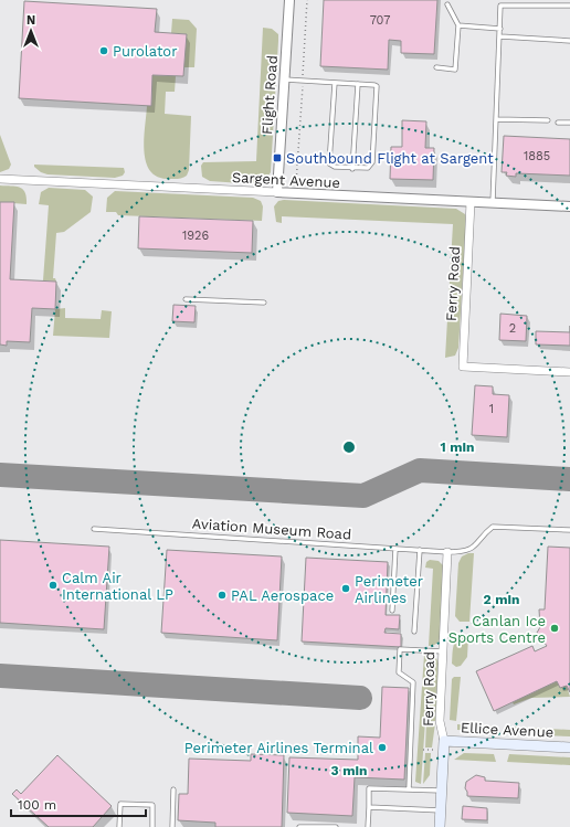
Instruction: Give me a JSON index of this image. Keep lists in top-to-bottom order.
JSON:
{
  "streets": {
    "main road": ["Ferry Road", "Ellice Avenue"],
    "street": ["Flight Road", "Sargent Avenue"],
    "lane": ["Aviation Museum Road"]
  },
  "crossings": [
    ["Flight Road", "Sargent Avenue"],
    ["Sargent Avenue", "Ferry Road"],
    ["Ferry Road", "Aviation Museum Road"],
    ["Ferry Road", "Ellice Avenue"]
  ],
  "places": {
    "other": [
      "Purolator",
      "Calm Air International LP",
      "Perimeter Airlines",
      "PAL Aerospace",
      "Canlan Ice Sports Centre",
      "Perimeter Airlines Terminal"
    ],
    "transit": ["Southbound Flight at Sargent"]
  },
  "house_numbers": [
    "707",
    "1885",
    "1926",
    "2",
    "1"
  ],
  "scale_bar": "100 m",
  "north": "top",
  "rings": ["1 min", "2 min", "3 min"]
}
